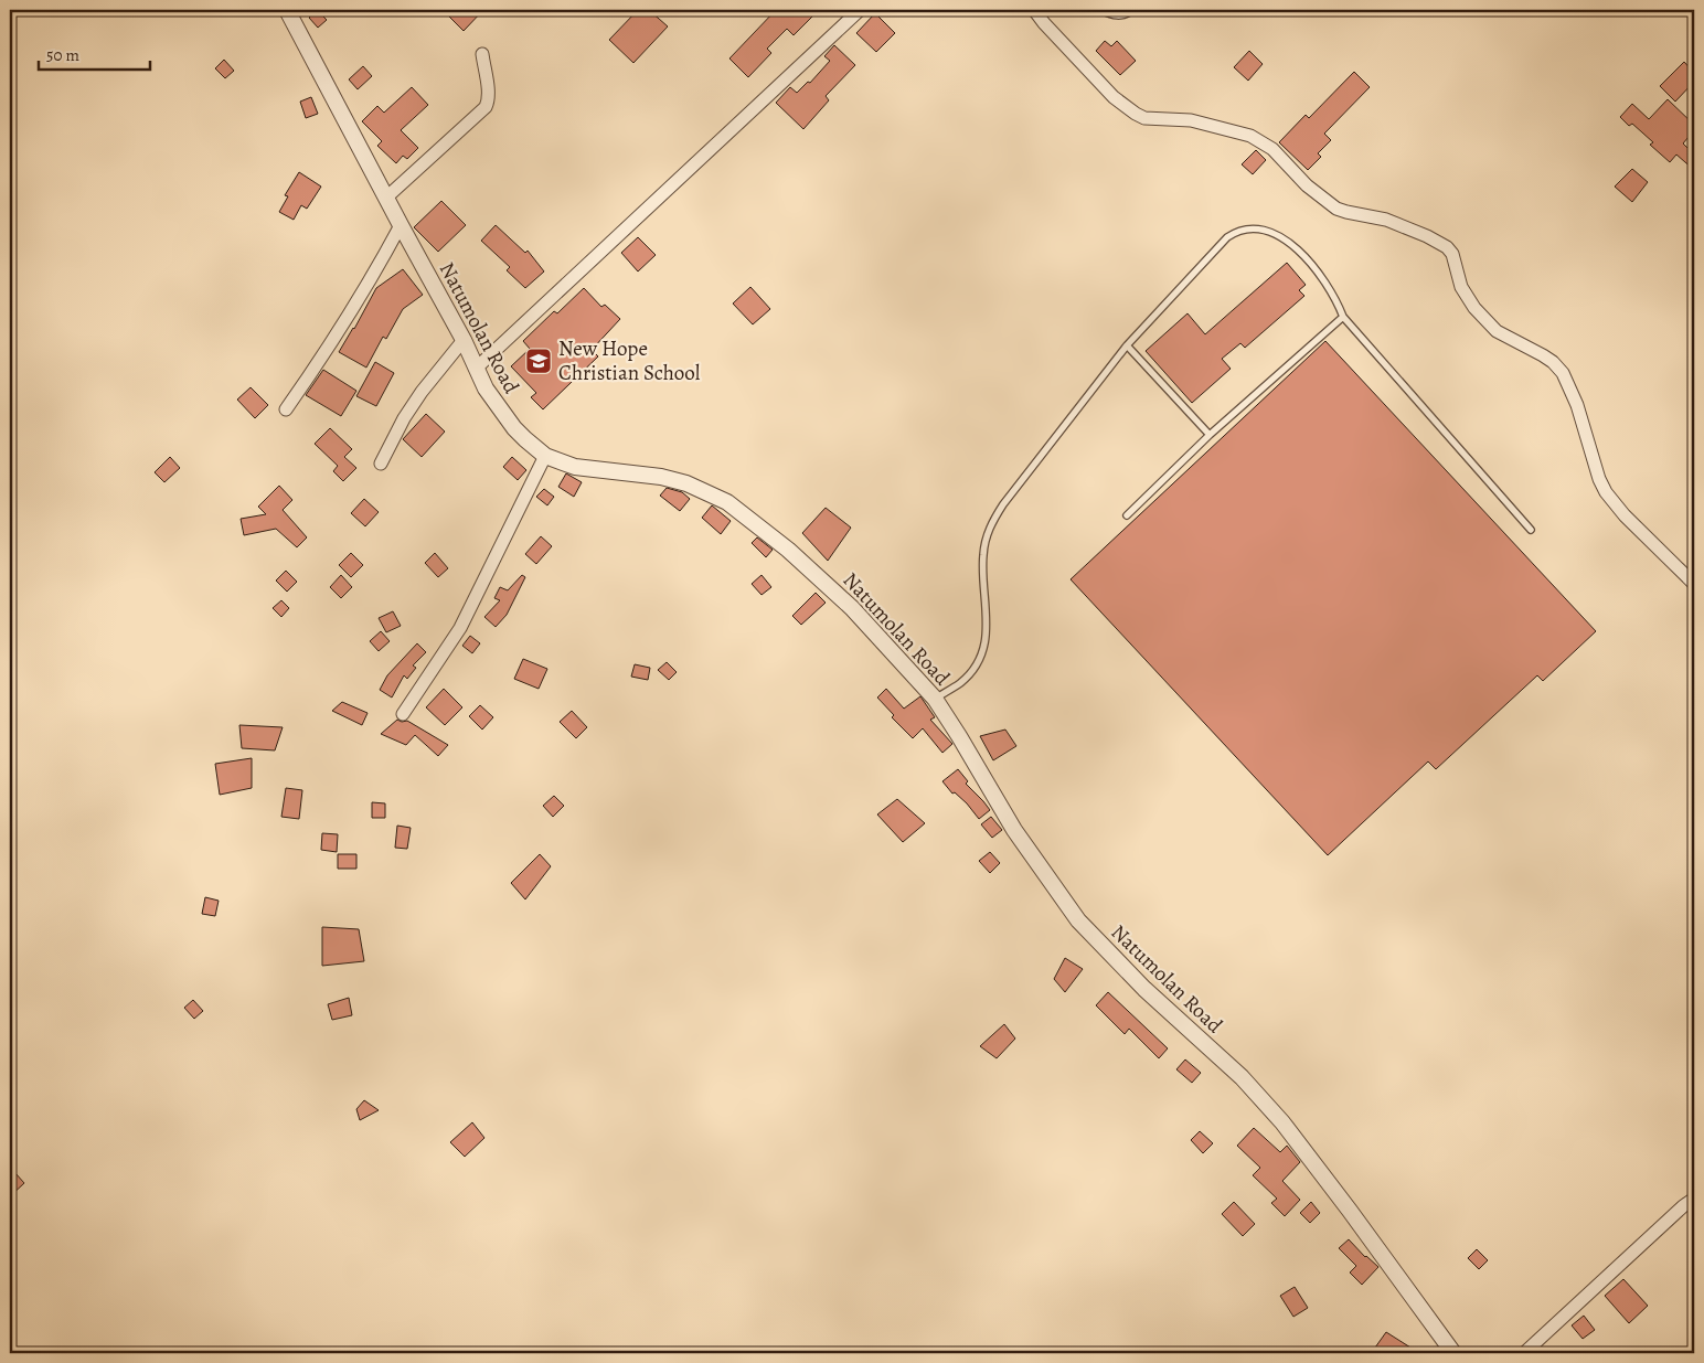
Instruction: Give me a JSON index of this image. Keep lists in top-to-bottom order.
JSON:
{
  "streets": {
    "street": ["Natumolan Road"]
  },
  "places": {
    "school or university": ["New Hope Christian School"]
  },
  "scale_bar": "50 m"
}
